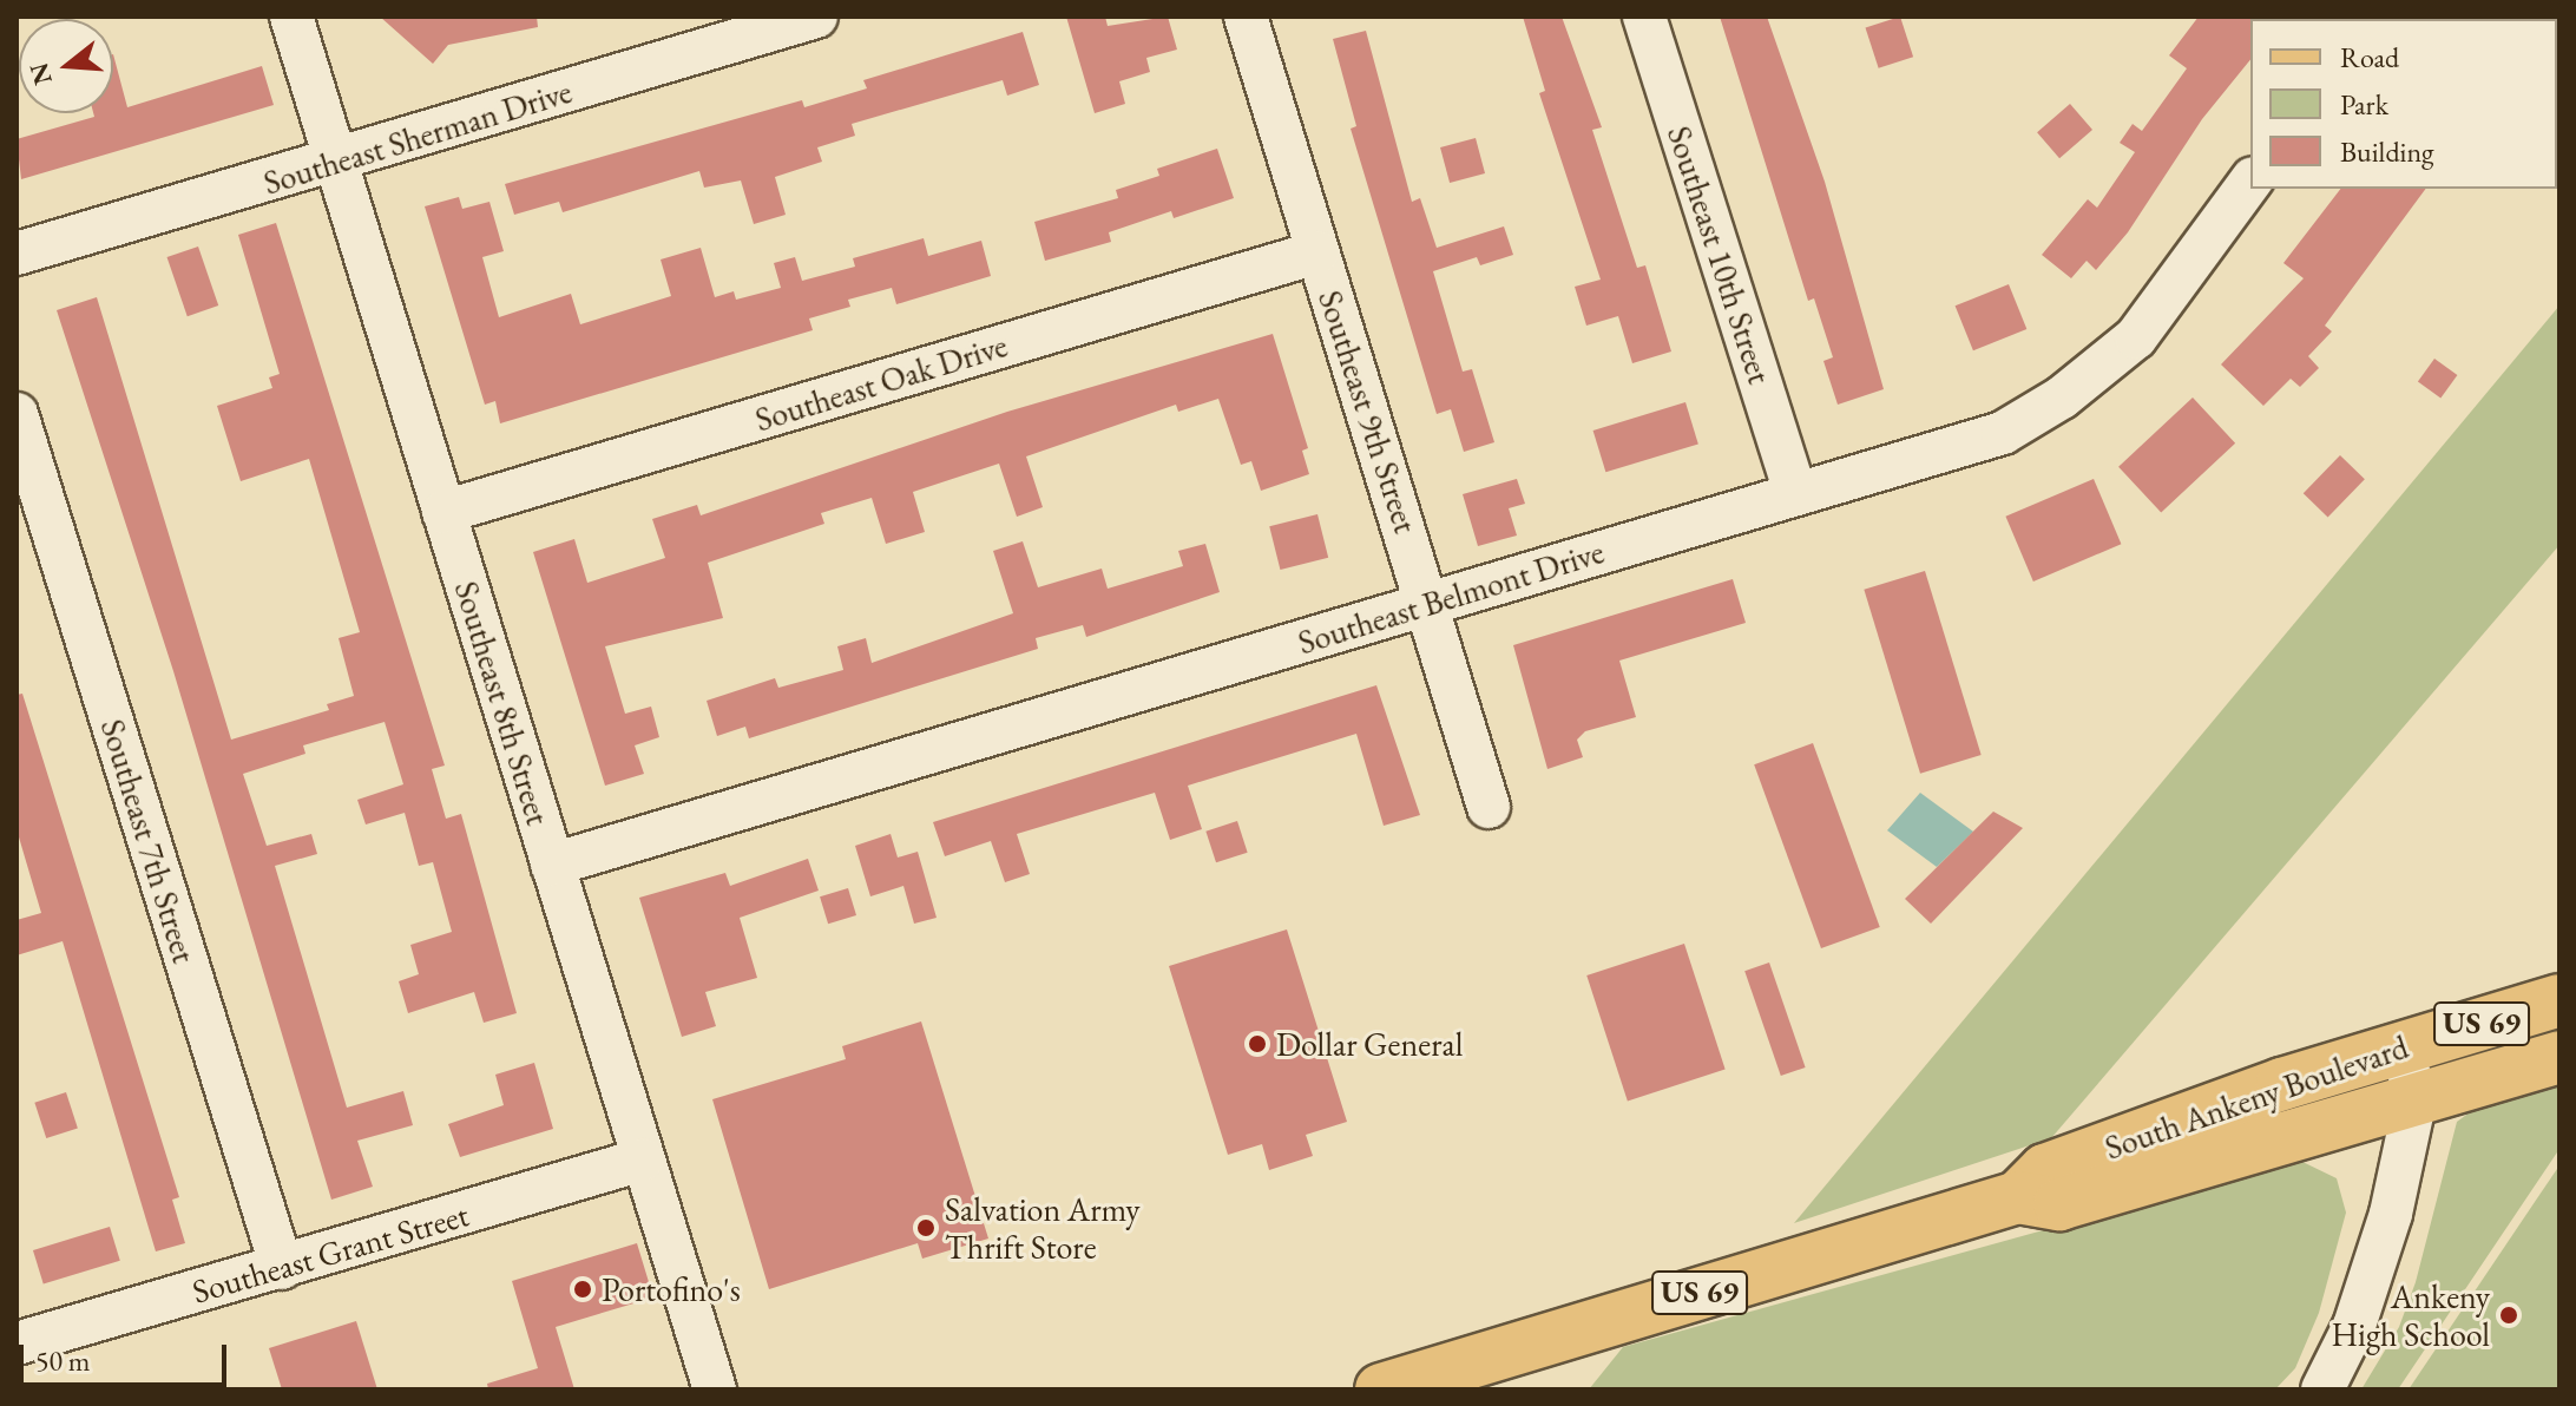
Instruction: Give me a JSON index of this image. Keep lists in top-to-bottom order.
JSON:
{
  "streets": {
    "main road": ["US 69", "South Ankeny Boulevard"],
    "street": [
      "Southeast Sherman Drive",
      "Southeast 10th Street",
      "Southeast Oak Drive",
      "Southeast 9th Street",
      "Southeast Belmont Drive",
      "Southeast 8th Street",
      "Southeast 7th Street",
      "Southeast Grant Street"
    ]
  },
  "crossings": [
    ["Southeast Sherman Drive", "Southeast 8th Street"],
    ["Southeast 10th Street", "Southeast Belmont Drive"],
    ["Southeast Oak Drive", "Southeast 9th Street"],
    ["Southeast Oak Drive", "Southeast 8th Street"],
    ["Southeast 9th Street", "Southeast Belmont Drive"],
    ["Southeast Belmont Drive", "Southeast 8th Street"],
    ["Southeast 8th Street", "Southeast Grant Street"],
    ["Southeast 7th Street", "Southeast Grant Street"]
  ],
  "places": [
    "Dollar General",
    "Salvation Army Thrift Store",
    "Portofino's",
    "Ankeny High School"
  ],
  "legend": ["Road", "Park", "Building"],
  "scale_bar": "50 m",
  "north": "left"
}
